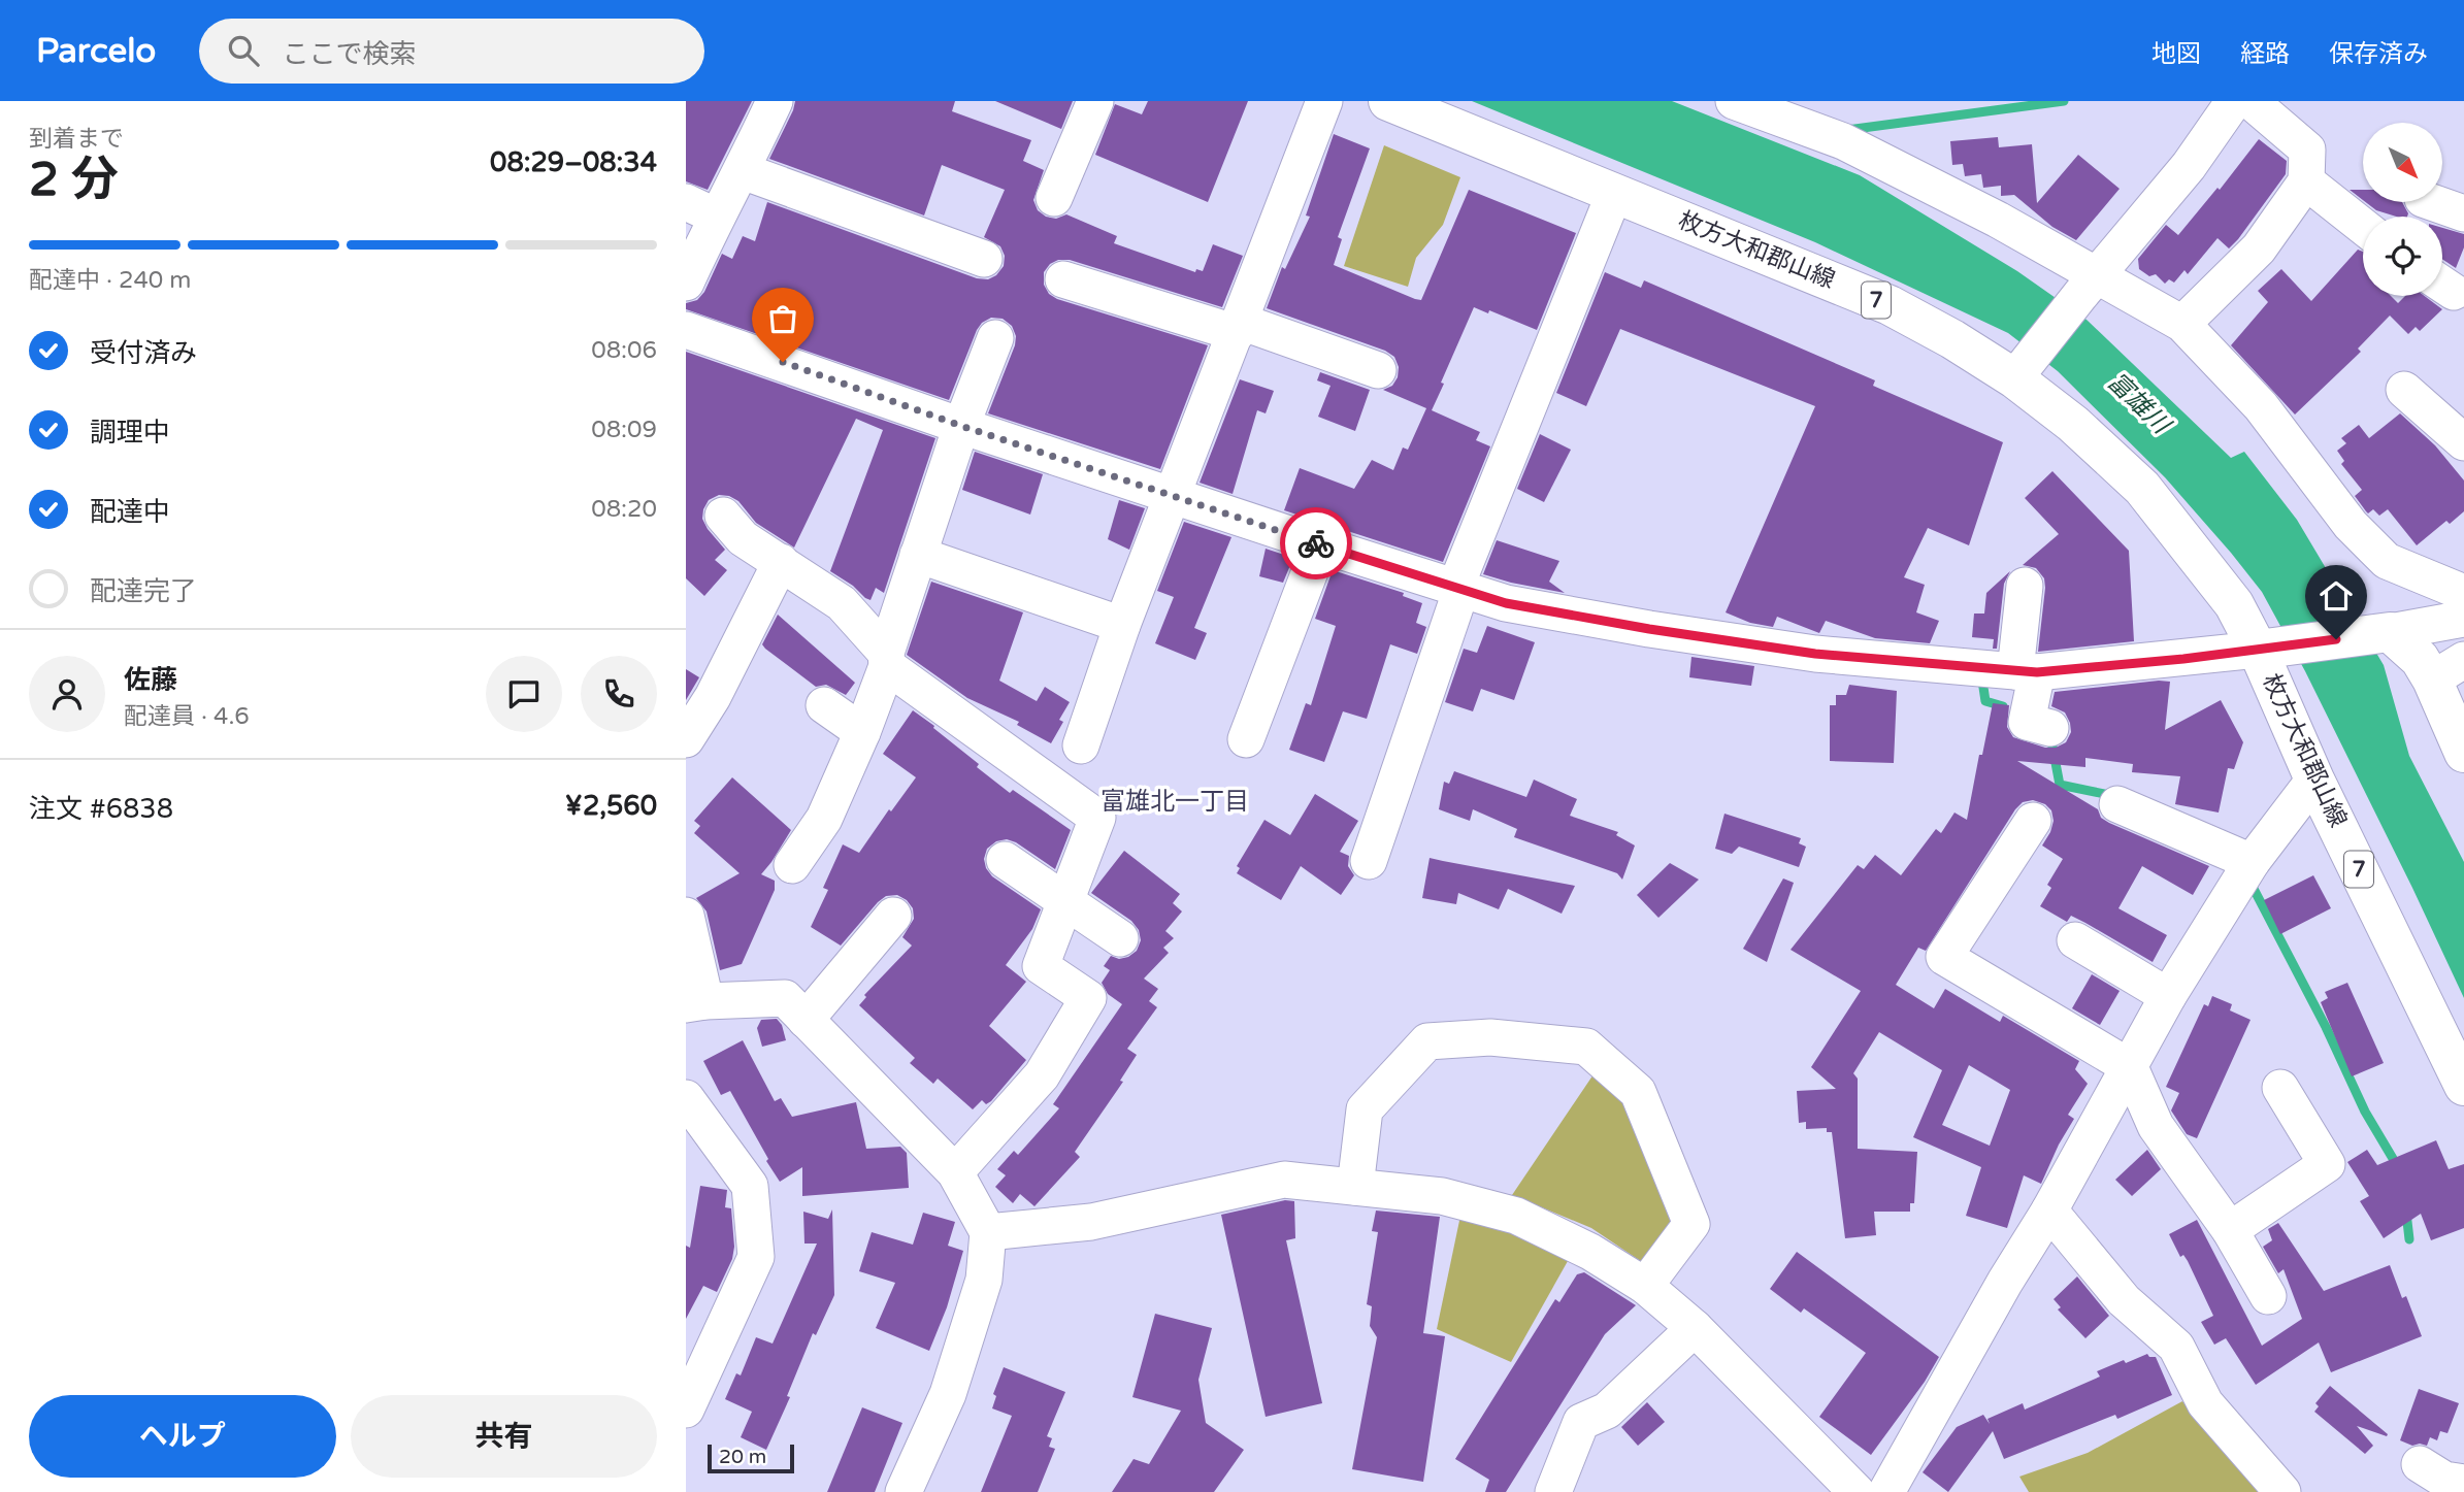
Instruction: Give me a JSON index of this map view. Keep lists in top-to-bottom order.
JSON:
{
  "streets": {
    "main road": ["枚方大和郡山線", "7"]
  },
  "districts": ["富雄北一丁目"],
  "water": ["富雄川"],
  "scale_bar": "20 m",
  "north": "bottom right",
  "page": {
    "header": "Parcelo",
    "search": "ここで検索",
    "nav": ["地図", "経路", "保存済み"],
    "heading": ["2 分", "到着まで", "08:29–08:34"],
    "panel": [
      "佐藤",
      "配達員 · 4.6",
      "注文 #6838",
      "¥2,560"
    ],
    "bar": "配達中 · 240 m",
    "list": [
      ["受付済み", "08:06"],
      ["調理中", "08:09"],
      ["配達中", "08:20"],
      "配達完了"
    ],
    "buttons": ["ヘルプ", "共有"],
    "scale": "20 m"
  }
}
